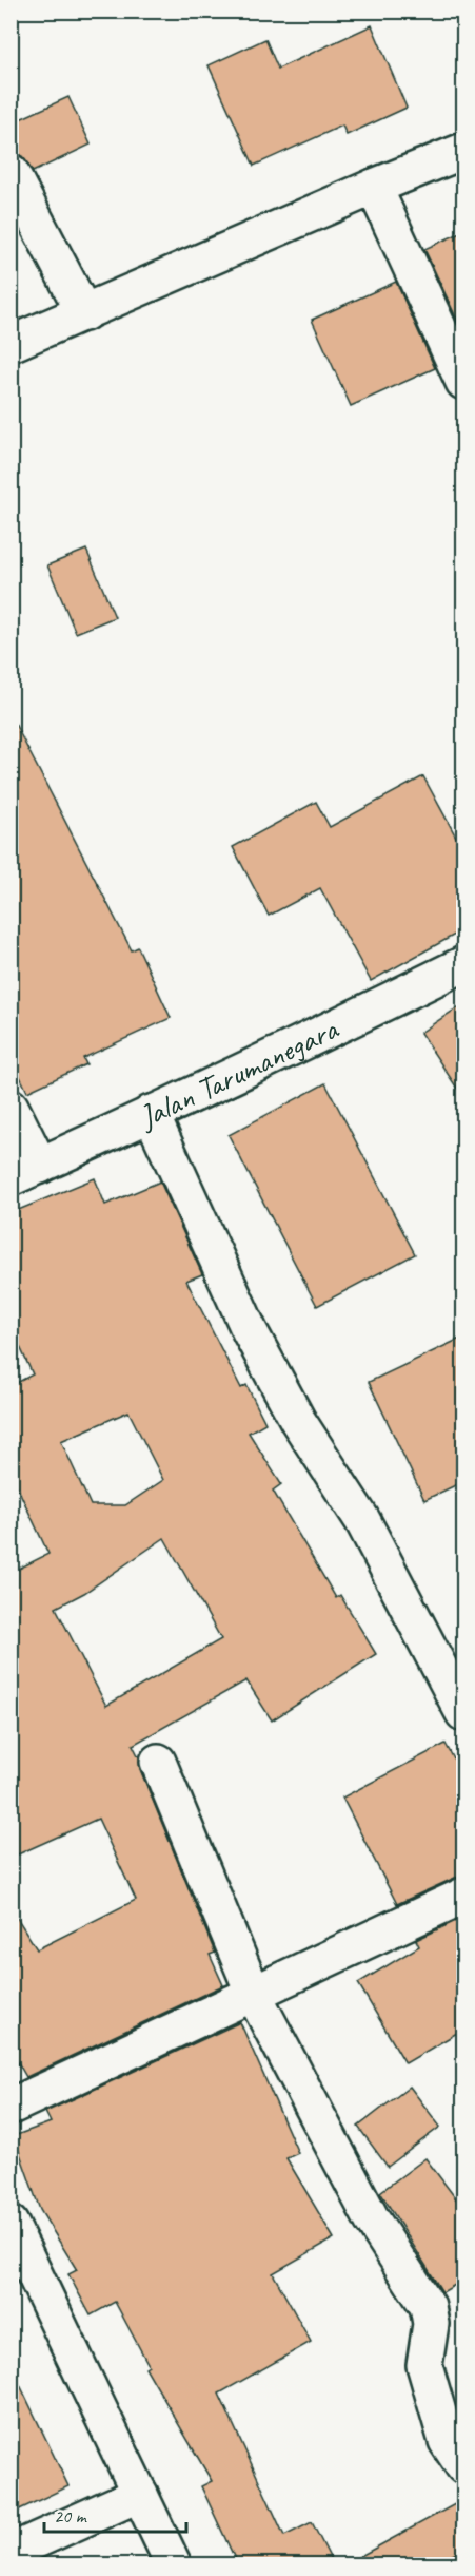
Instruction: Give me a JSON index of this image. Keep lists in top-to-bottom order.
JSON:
{
  "streets": {
    "street": ["Jalan Tarumanegara"]
  },
  "scale_bar": "20 m"
}
